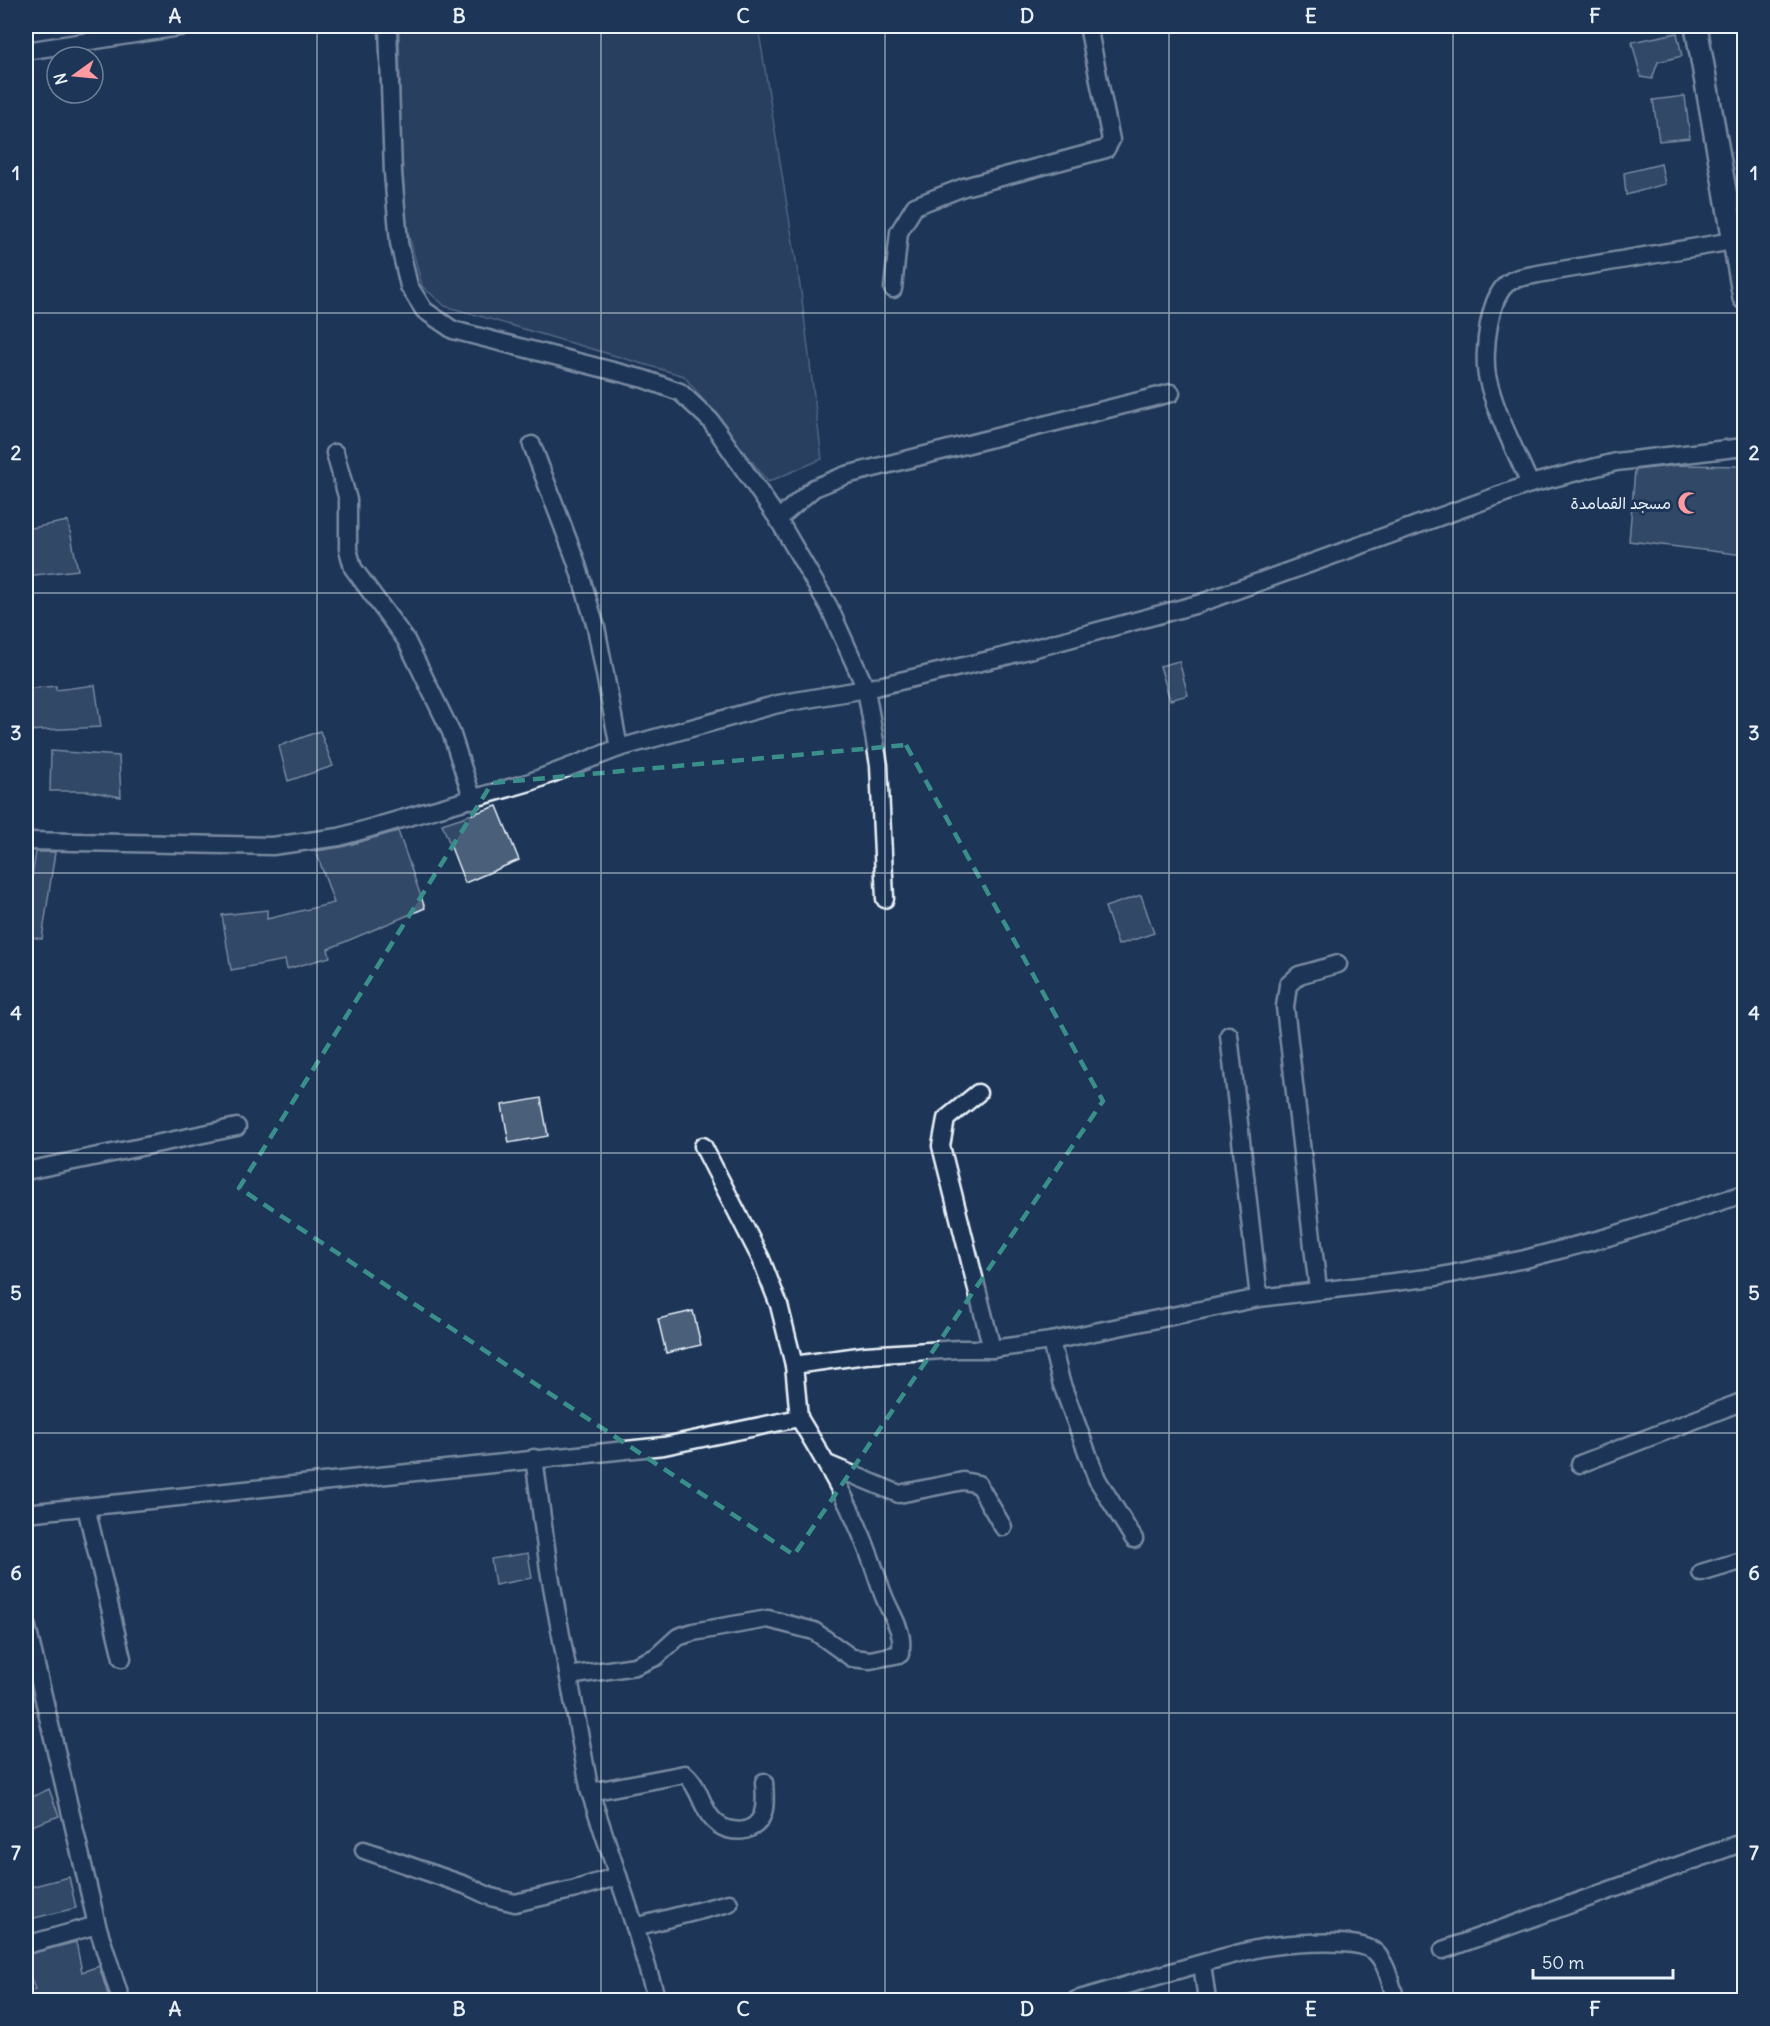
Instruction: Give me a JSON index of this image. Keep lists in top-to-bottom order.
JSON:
{
  "places": {
    "mosque": ["مسجد القمامدة"]
  },
  "scale_bar": "50 m",
  "north": "left",
  "grid": {
    "columns": [
      "A",
      "B",
      "C",
      "D",
      "E",
      "F"
    ],
    "rows": [
      "1",
      "2",
      "3",
      "4",
      "5",
      "6",
      "7"
    ]
  }
}
